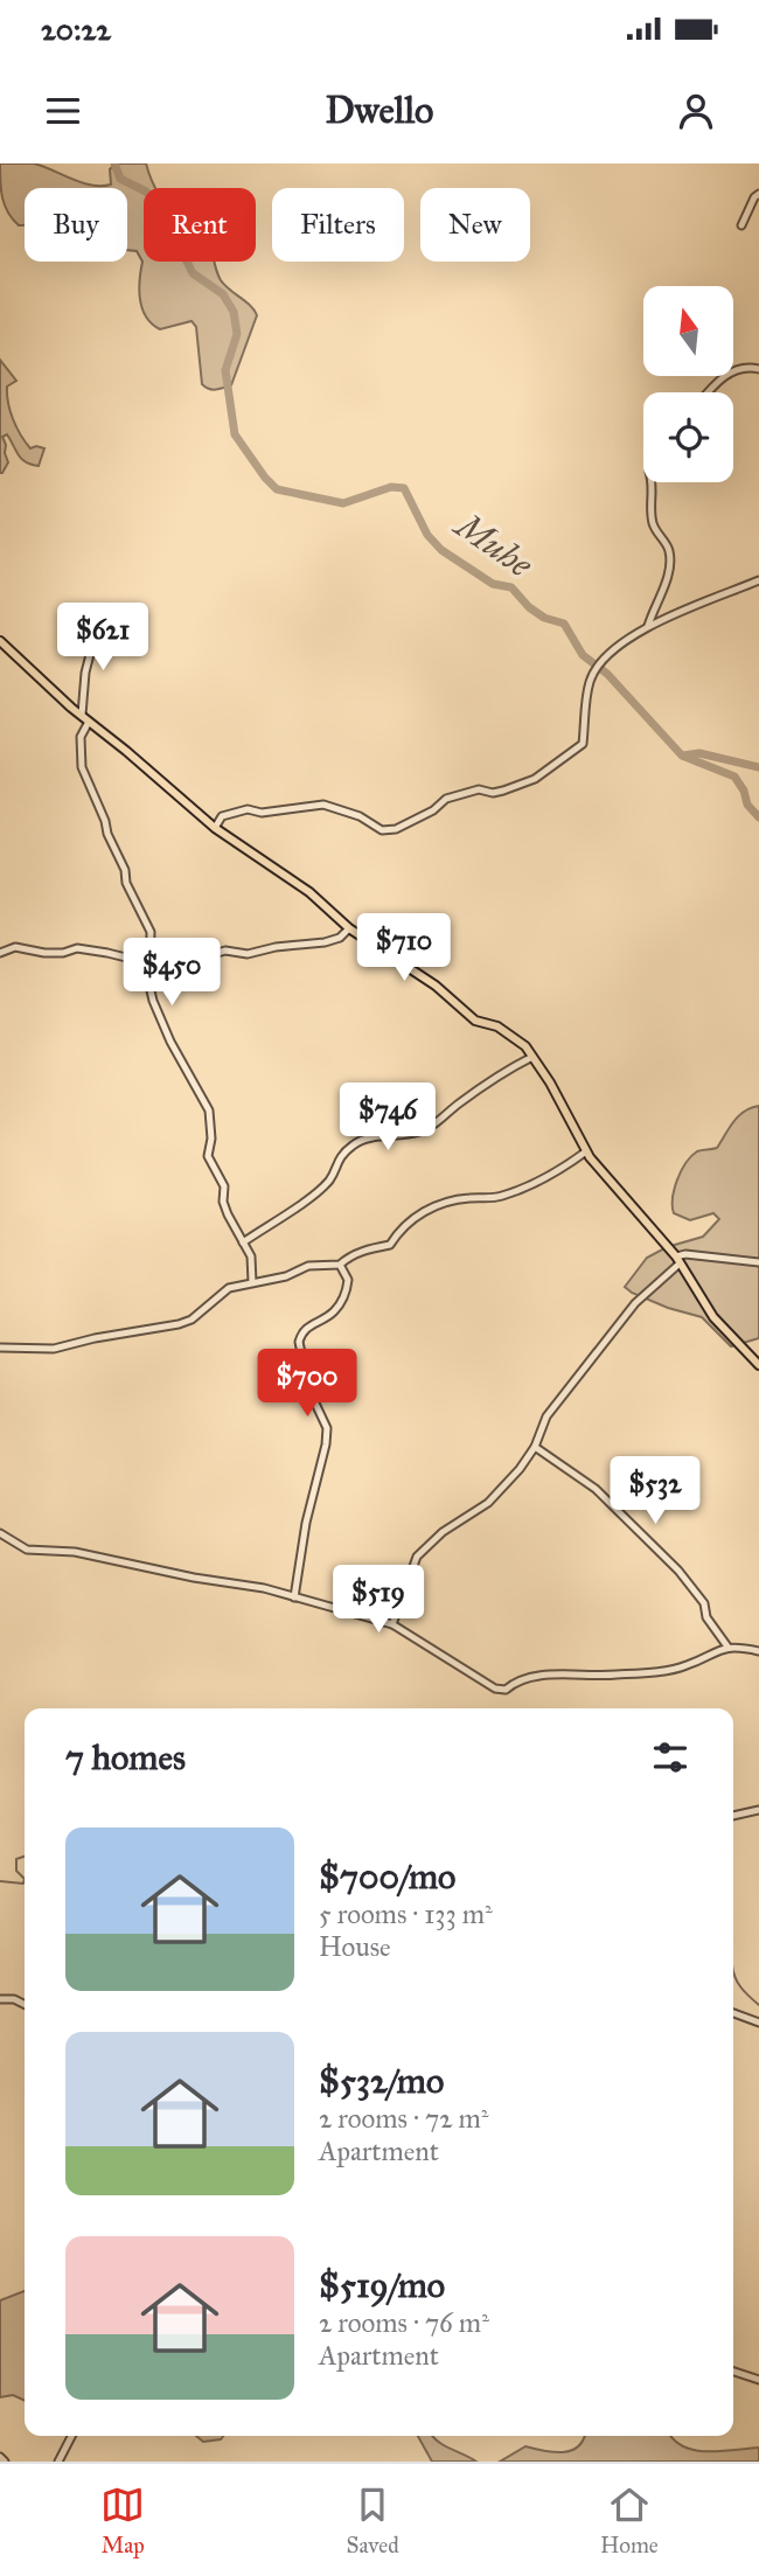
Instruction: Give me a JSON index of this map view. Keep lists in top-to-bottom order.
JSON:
{
  "water": ["Muhe"],
  "north": "top",
  "page": {
    "status": "20:22",
    "header": "Dwello",
    "chip": [
      "Buy",
      "Rent",
      "Filters",
      "New"
    ],
    "price": [
      "$621",
      "$710",
      "$450",
      "$746",
      "$700",
      "$532",
      "$519"
    ],
    "heading": "7 homes",
    "list": [
      {
        "name": "$700/mo",
        "note": "5 rooms · 133 m² · House"
      },
      {
        "name": "$532/mo",
        "note": "2 rooms · 72 m² · Apartment"
      },
      {
        "name": "$519/mo",
        "note": "2 rooms · 76 m² · Apartment"
      }
    ],
    "tabs": ["Map", "Saved", "Home"]
  }
}
